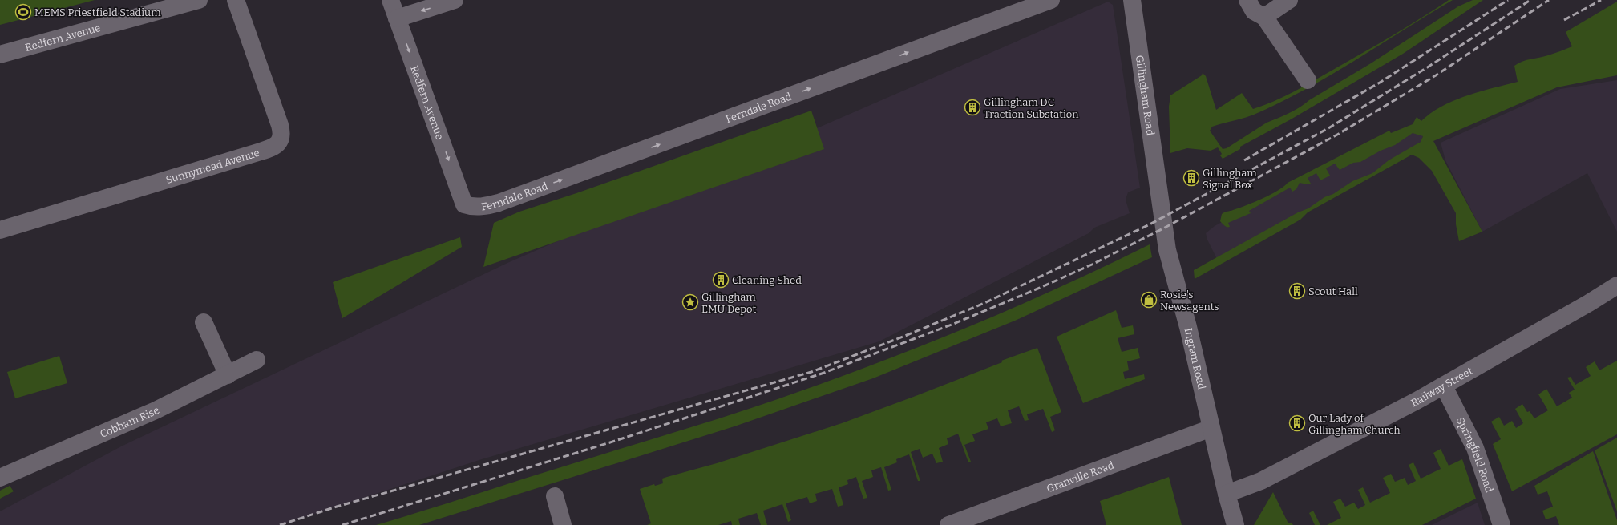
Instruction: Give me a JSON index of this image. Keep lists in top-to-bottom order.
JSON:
{
  "streets": {
    "street": [
      "Redfern Avenue",
      "Gillingham Road",
      "Ferndale Road",
      "Sunnymead Avenue",
      "Ingram Road",
      "Railway Street",
      "Cobham Rise",
      "Springfield Road",
      "Granville Road"
    ]
  },
  "crossings": [
    ["Redfern Avenue", "Ferndale Road"],
    ["Gillingham Road", "Ingram Road"],
    ["Ingram Road", "Railway Street"],
    ["Ingram Road", "Granville Road"],
    ["Railway Street", "Springfield Road"]
  ],
  "one_way": ["Redfern Avenue", "Ferndale Road"],
  "places": {
    "sports": ["MEMS Priestfield Stadium"],
    "building": [
      "Gillingham DC Traction Substation",
      "Gillingham Signal Box",
      "Cleaning Shed",
      "Scout Hall",
      "Our Lady of Gillingham Church"
    ],
    "shop": ["Rosie's Newsagents"],
    "place": ["Gillingham EMU Depot"]
  }
}
